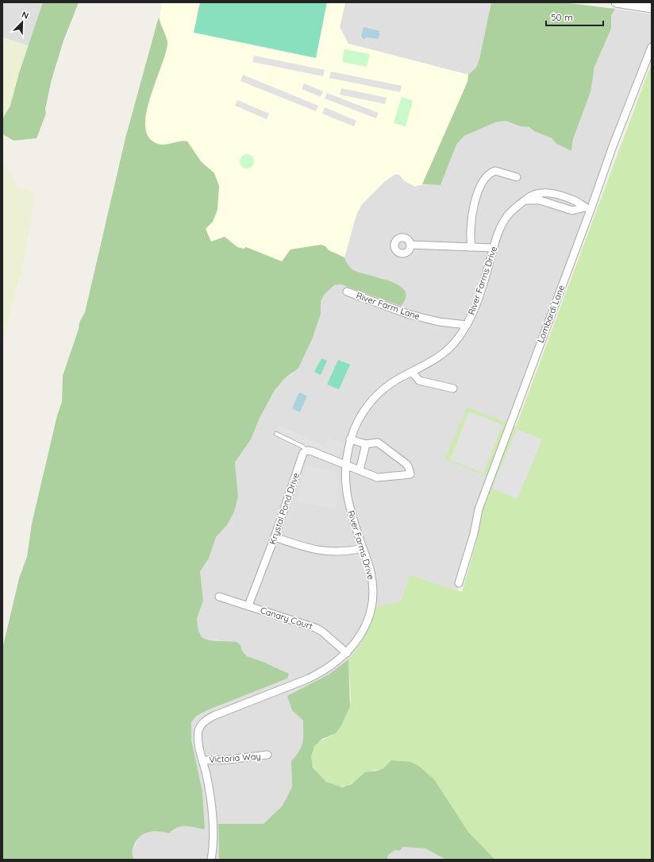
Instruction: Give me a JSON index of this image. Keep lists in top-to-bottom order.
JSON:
{
  "streets": {
    "street": [
      "River Farms Drive",
      "River Farm Lane",
      "Lombardi Lane",
      "Krystal Pond Drive",
      "Canary Court",
      "Victoria Way"
    ]
  },
  "crossings": [
    ["River Farms Drive", "River Farm Lane"],
    ["River Farms Drive", "Lombardi Lane"],
    ["River Farms Drive", "Canary Court"],
    ["River Farms Drive", "Victoria Way"],
    ["Krystal Pond Drive", "Canary Court"]
  ],
  "scale_bar": "50 m",
  "north": "top right"
}
